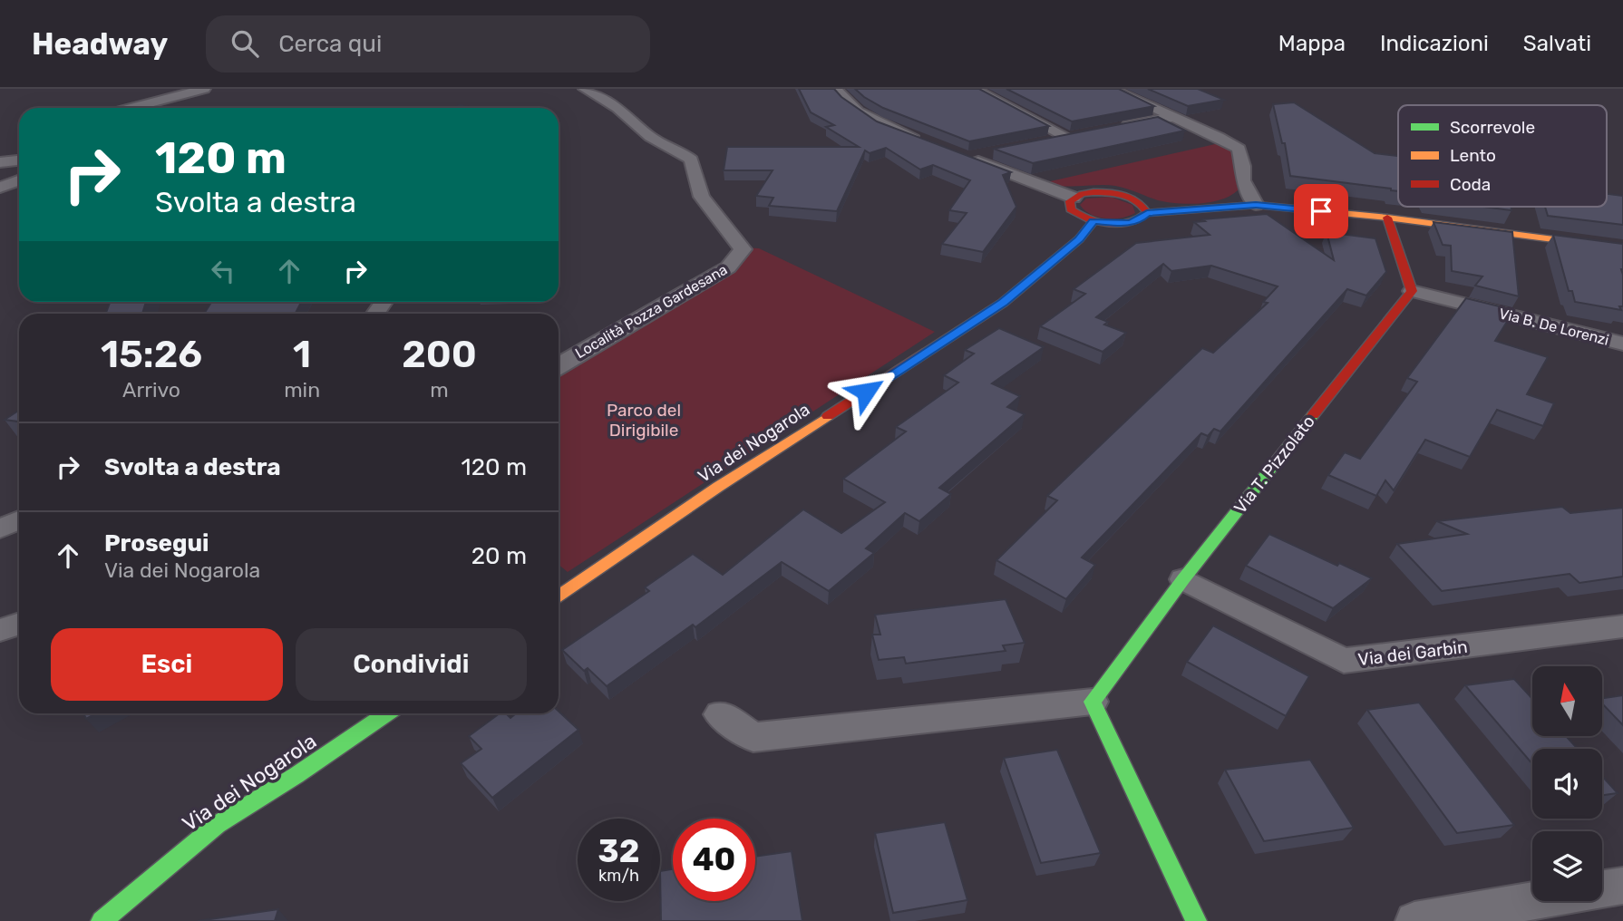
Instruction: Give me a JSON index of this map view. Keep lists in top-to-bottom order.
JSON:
{
  "streets": {
    "street": [
      "Località Pozza Gardesana",
      "Via B. De Lorenzi",
      "Via dei Nogarola",
      "Via T. Pizzolato",
      "Via dei Garbin"
    ]
  },
  "crossings": [
    ["Via B. De Lorenzi", "Via T. Pizzolato"],
    ["Via T. Pizzolato", "Via dei Garbin"]
  ],
  "parks": ["Parco del Dirigibile"],
  "legend": ["Scorrevole", "Lento", "Coda"],
  "north": "top",
  "page": {
    "header": "Headway",
    "search": "Cerca qui",
    "nav": ["Mappa", "Indicazioni", "Salvati"],
    "turn": ["120 m", "Svolta a destra"],
    "eta": [
      "15:26",
      "Arrivo",
      "1",
      "min",
      "200",
      "m"
    ],
    "list": [
      {
        "name": "Svolta a destra",
        "value": "120 m"
      },
      {
        "name": "Prosegui",
        "note": "Via dei Nogarola",
        "value": "20 m"
      }
    ],
    "buttons": ["Esci", "Condividi"],
    "speed": "32 km/h",
    "limit": "40"
  }
}
